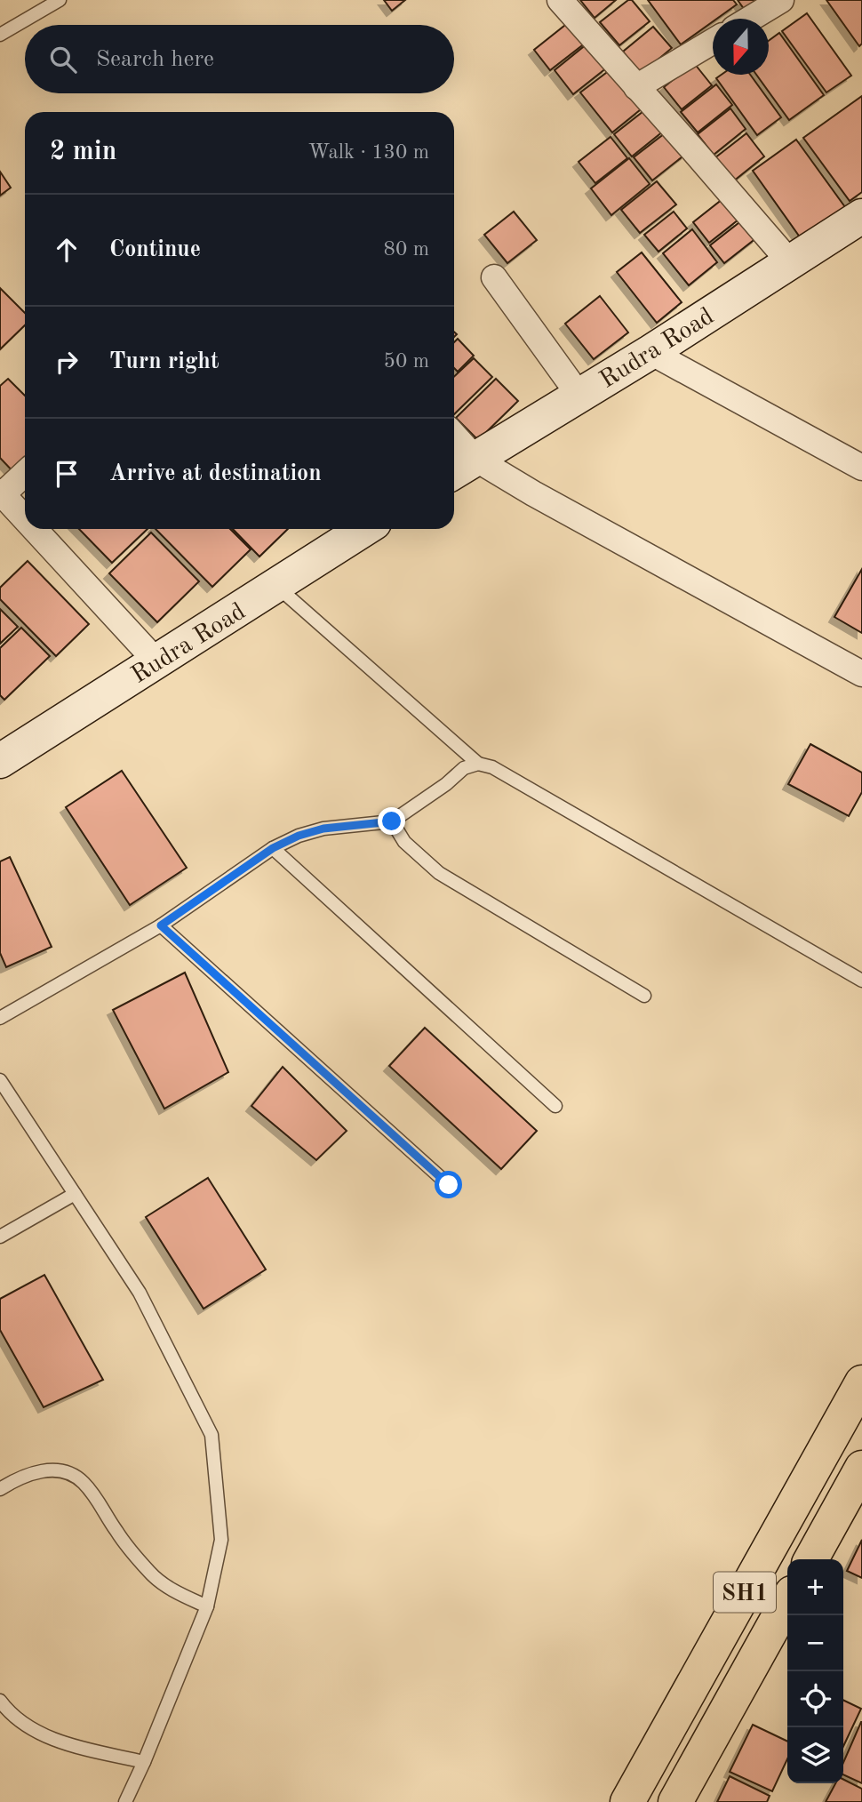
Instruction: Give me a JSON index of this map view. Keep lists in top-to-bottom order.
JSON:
{
  "streets": {
    "main road": ["Rudra Road", "SH1"]
  },
  "north": "bottom",
  "page": {
    "search": "Search here",
    "heading": ["2 min", "Walk · 130 m"],
    "list": [
      ["Continue", "80 m"],
      ["Turn right", "50 m"],
      "Arrive at destination"
    ],
    "map_buttons": ["+", "−"]
  }
}
